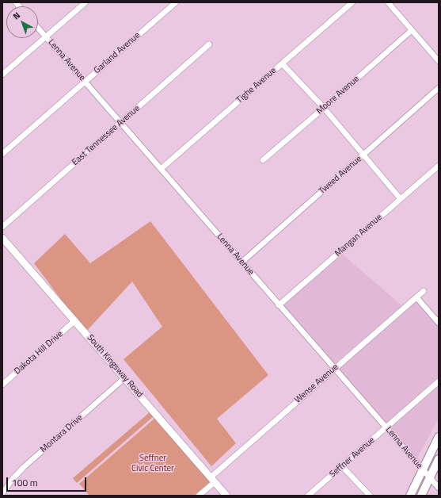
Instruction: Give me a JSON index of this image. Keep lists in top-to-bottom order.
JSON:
{
  "streets": {
    "street": [
      "Garland Avenue",
      "Lenna Avenue",
      "Tighe Avenue",
      "Moore Avenue",
      "East Tennessee Avenue",
      "Tweed Avenue",
      "Mangan Avenue",
      "Dakota Hill Drive",
      "South Kingsway Road",
      "Wense Avenue",
      "Montara Drive",
      "Seffner Avenue"
    ]
  },
  "crossings": [
    ["Garland Avenue", "Lenna Avenue"],
    ["Lenna Avenue", "Tighe Avenue"],
    ["Lenna Avenue", "East Tennessee Avenue"],
    ["Lenna Avenue", "Tweed Avenue"],
    ["Lenna Avenue", "Mangan Avenue"],
    ["Lenna Avenue", "Wense Avenue"],
    ["Lenna Avenue", "Seffner Avenue"],
    ["Dakota Hill Drive", "South Kingsway Road"],
    ["South Kingsway Road", "Wense Avenue"],
    ["South Kingsway Road", "Montara Drive"]
  ],
  "parks": ["Seffner Civic Center"],
  "scale_bar": "100 m",
  "north": "top left"
}
